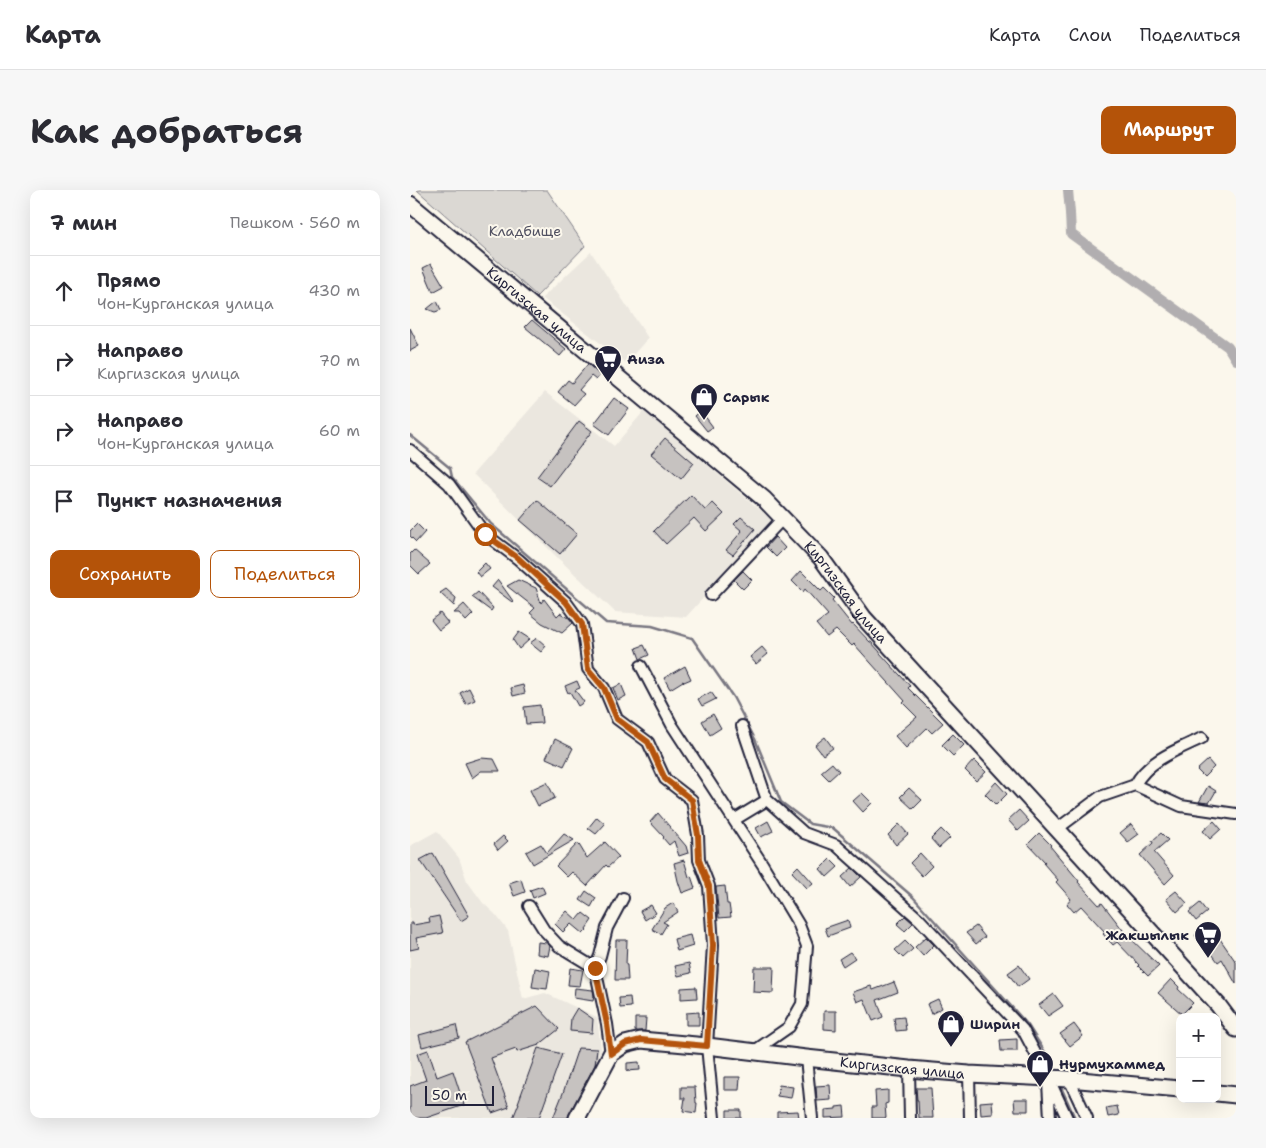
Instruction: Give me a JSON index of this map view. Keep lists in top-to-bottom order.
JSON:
{
  "streets": {
    "main road": ["Киргизская улица"]
  },
  "parks": ["Кладбище"],
  "places": {
    "supermarket": ["Аиза", "Жакшылык"],
    "shop": ["Сарык", "Ширин", "Нурмухаммед"]
  },
  "scale_bar": "50 m",
  "page": {
    "header": "Карта",
    "nav": ["Карта", "Слои", "Поделиться"],
    "buttons": [
      "Маршрут",
      ["Сохранить", "Поделиться"]
    ],
    "title": "Как добраться",
    "heading": ["7 мин", "Пешком · 560 m"],
    "list": [
      ["Прямо", "Чон-Курганская улица", "430 m"],
      ["Направо", "Киргизская улица", "70 m"],
      ["Направо", "Чон-Курганская улица", "60 m"],
      "Пункт назначения"
    ],
    "map_buttons": ["+", "−"],
    "scale": "50 m"
  }
}
